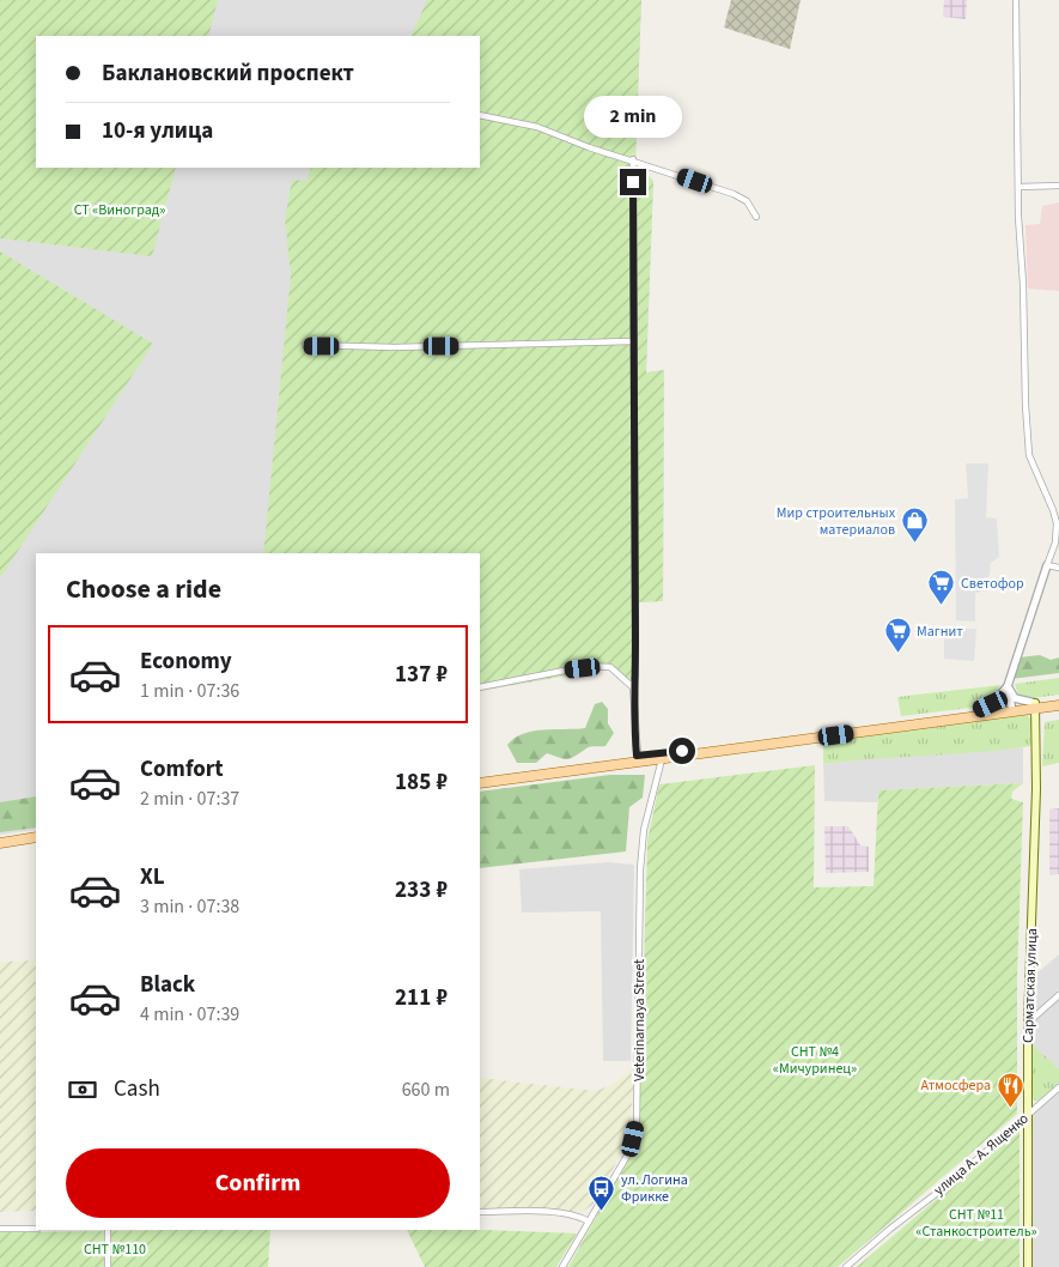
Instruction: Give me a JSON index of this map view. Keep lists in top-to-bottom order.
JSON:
{
  "streets": {
    "main road": ["Сарматская улица"],
    "street": ["Veterinarnaya Street", "улица А. А. Ященко"]
  },
  "crossings": [
    ["Сарматская улица", "улица А. А. Ященко"]
  ],
  "parks": [
    "СТ «Виноград»",
    "СНТ №4 «Мичуринец»",
    "СНТ №11 «Станкостроитель»",
    "СНТ №110"
  ],
  "places": {
    "shop": ["Мир строительных материалов"],
    "supermarket": ["Светофор", "Магнит"],
    "restaurant": ["Атмосфера"],
    "bus stop": ["ул. Логина Фрикке"]
  },
  "page": {
    "banner": ["Баклановский проспект", "10-я улица"],
    "bubble": "2 min",
    "heading": "Choose a ride",
    "list": [
      {
        "name": "Economy",
        "note": "1 min · 07:36",
        "value": "137 ₽"
      },
      {
        "name": "Comfort",
        "note": "2 min · 07:37",
        "value": "185 ₽"
      },
      {
        "name": "XL",
        "note": "3 min · 07:38",
        "value": "233 ₽"
      },
      {
        "name": "Black",
        "note": "4 min · 07:39",
        "value": "211 ₽"
      }
    ],
    "pay": ["Cash", "660 m"],
    "buttons": "Confirm"
  }
}
